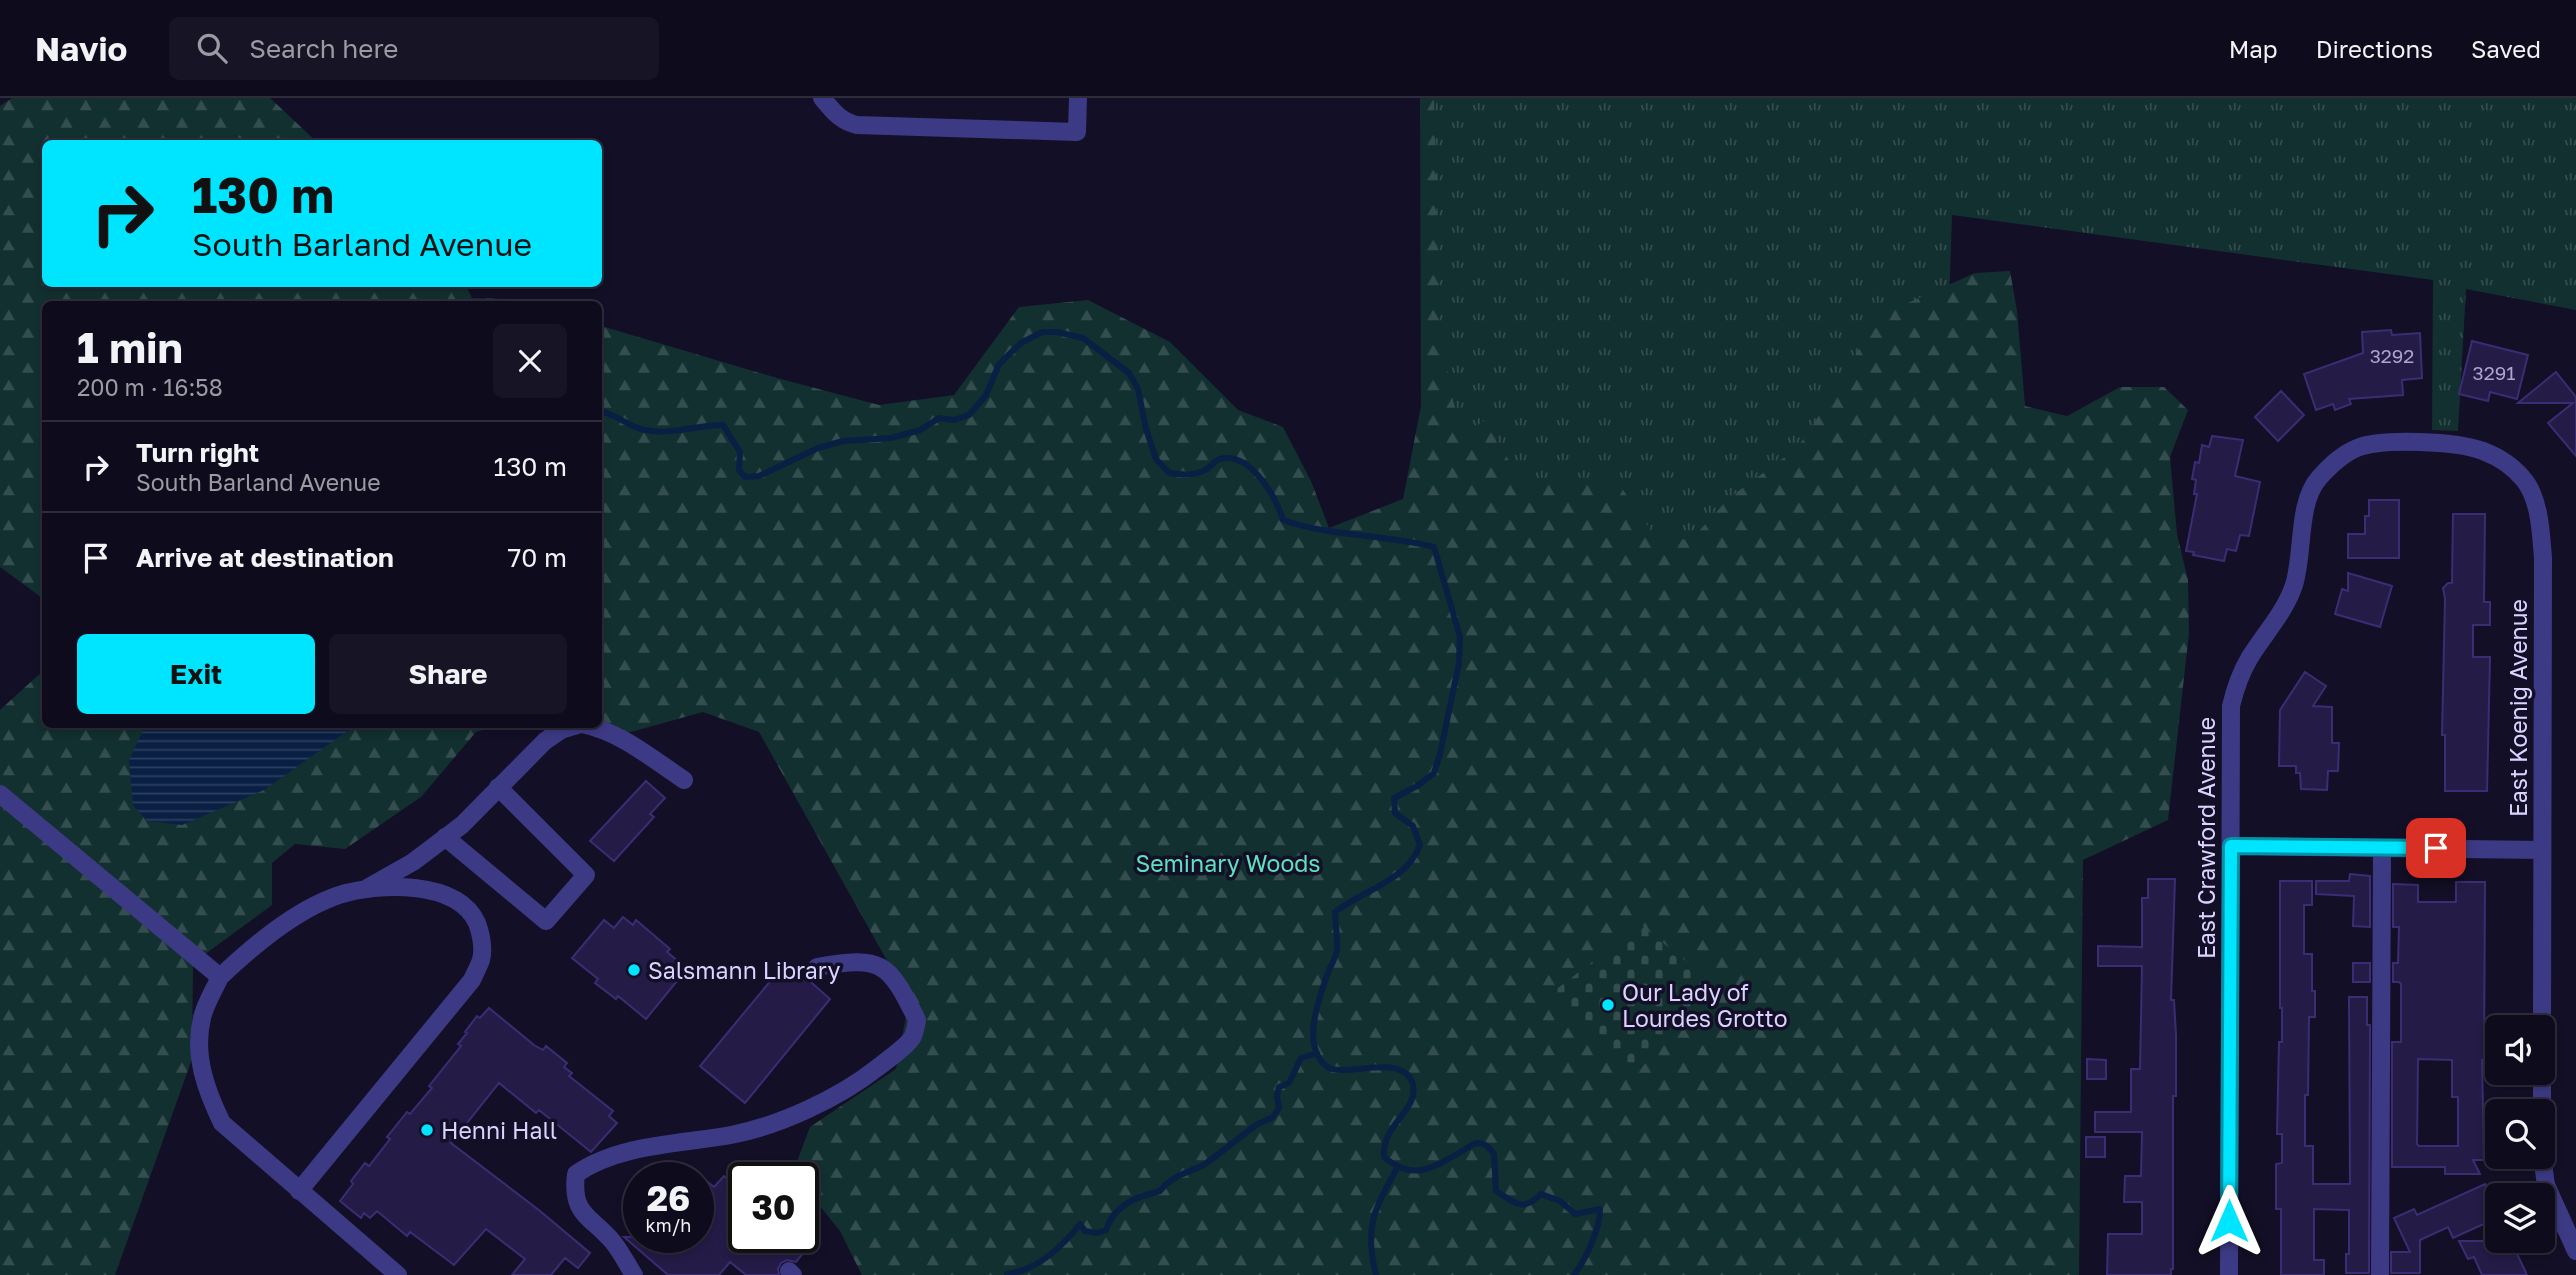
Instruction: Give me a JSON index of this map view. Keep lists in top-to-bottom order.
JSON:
{
  "streets": {
    "street": ["East Koenig Avenue", "East Crawford Avenue"]
  },
  "crossings": [
    ["East Koenig Avenue", "East Crawford Avenue"]
  ],
  "parks": ["Seminary Woods"],
  "places": ["Salsmann Library", "Our Lady of Lourdes Grotto", "Henni Hall"],
  "house_numbers": ["3292", "3291"],
  "page": {
    "header": "Navio",
    "search": "Search here",
    "nav": ["Map", "Directions", "Saved"],
    "turn": ["130 m", "South Barland Avenue"],
    "heading": ["1 min", "200 m · 16:58"],
    "list": [
      {
        "name": "Turn right",
        "note": "South Barland Avenue",
        "value": "130 m"
      },
      {
        "name": "Arrive at destination",
        "value": "70 m"
      }
    ],
    "buttons": ["Exit", "Share"],
    "speed": "26 km/h",
    "limit": "30"
  }
}
